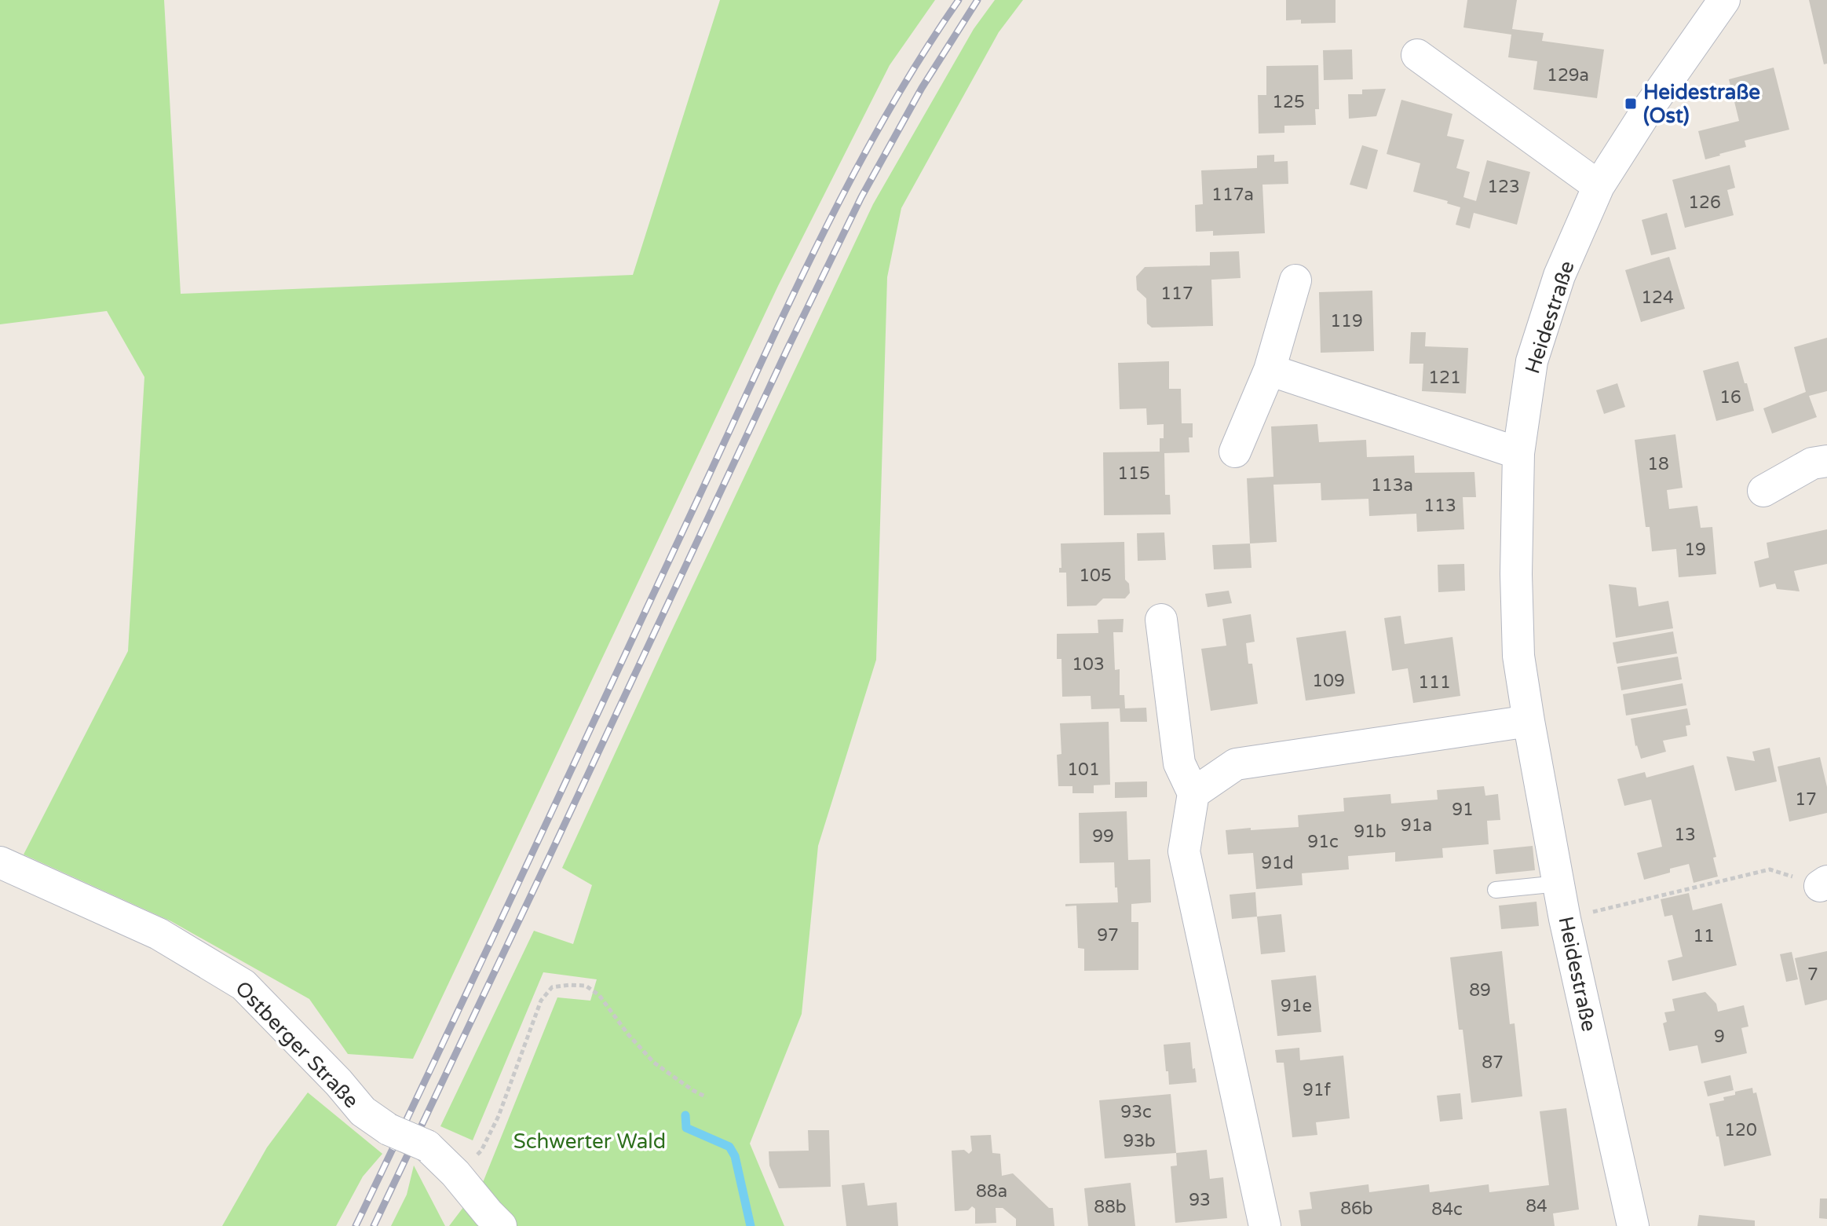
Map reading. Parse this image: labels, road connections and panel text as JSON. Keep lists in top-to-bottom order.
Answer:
{
  "streets": {
    "street": ["Heidestraße", "Ostberger Straße"]
  },
  "parks": ["Schwerter Wald"],
  "places": {
    "transit": ["Heidestraße (Ost)"]
  },
  "house_numbers": [
    "129a",
    "125",
    "123",
    "117a",
    "126",
    "117",
    "124",
    "119",
    "121",
    "16",
    "18",
    "115",
    "113a",
    "113",
    "19",
    "105",
    "103",
    "109",
    "111",
    "101",
    "17",
    "91",
    "91a",
    "91b",
    "13",
    "99",
    "91c",
    "91d",
    "97",
    "11",
    "7",
    "89",
    "91e",
    "9",
    "87",
    "91f",
    "93c",
    "120",
    "93b",
    "88a",
    "93",
    "84",
    "88b",
    "86b",
    "84c"
  ]
}
